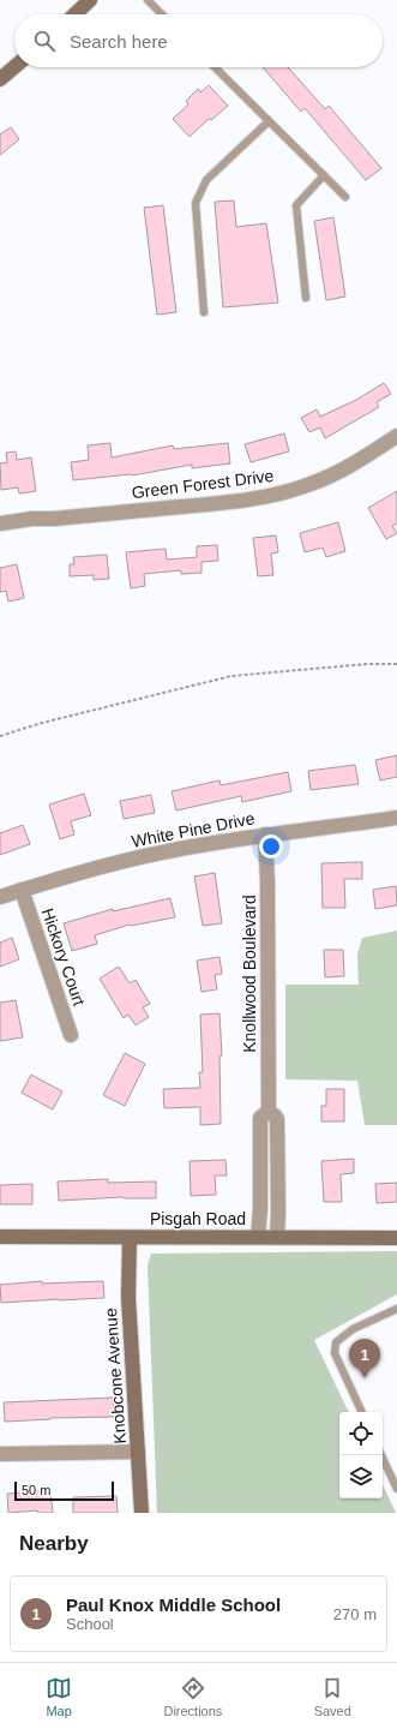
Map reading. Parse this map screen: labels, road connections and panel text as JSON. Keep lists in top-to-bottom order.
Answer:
{
  "streets": {
    "street": [
      "Green Forest Drive",
      "White Pine Drive",
      "Hickory Court",
      "Knollwood Boulevard",
      "Pisgah Road",
      "Knobcone Avenue"
    ]
  },
  "crossings": [
    ["White Pine Drive", "Hickory Court"],
    ["White Pine Drive", "Knollwood Boulevard"],
    ["Knollwood Boulevard", "Pisgah Road"],
    ["Pisgah Road", "Knobcone Avenue"]
  ],
  "scale_bar": "50 m",
  "page": {
    "search": "Search here",
    "pins": "1",
    "scale": "50 m",
    "heading": "Nearby",
    "list": [
      {
        "mark": "1",
        "name": "Paul Knox Middle School",
        "note": "School",
        "value": "270 m"
      }
    ],
    "nav": ["Map", "Directions", "Saved"]
  }
}
